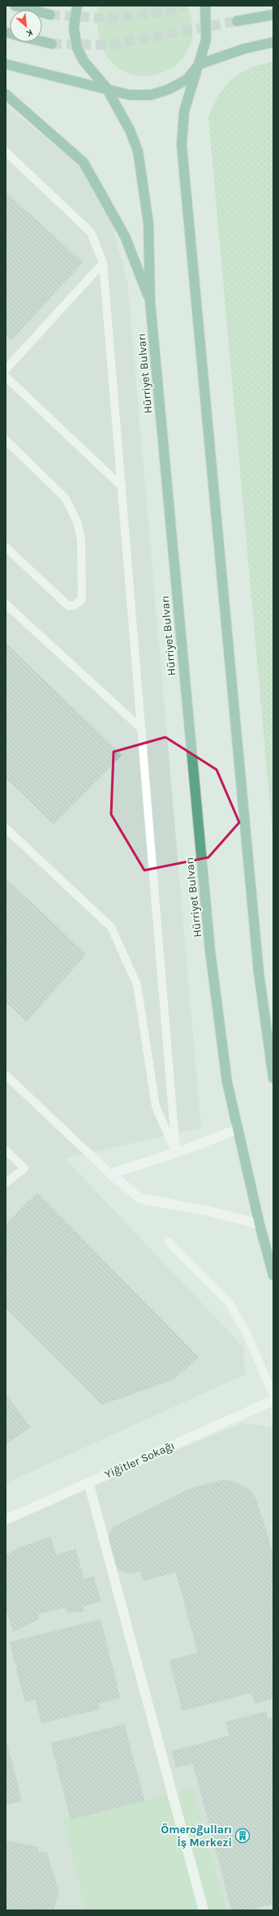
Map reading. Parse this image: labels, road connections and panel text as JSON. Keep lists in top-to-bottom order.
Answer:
{
  "streets": {
    "main road": ["Hürriyet Bulvarı"],
    "street": ["Yiğitler Sokağı"]
  },
  "places": {
    "building": ["Ömeroğulları İş Merkezi"]
  },
  "north": "bottom right"
}
